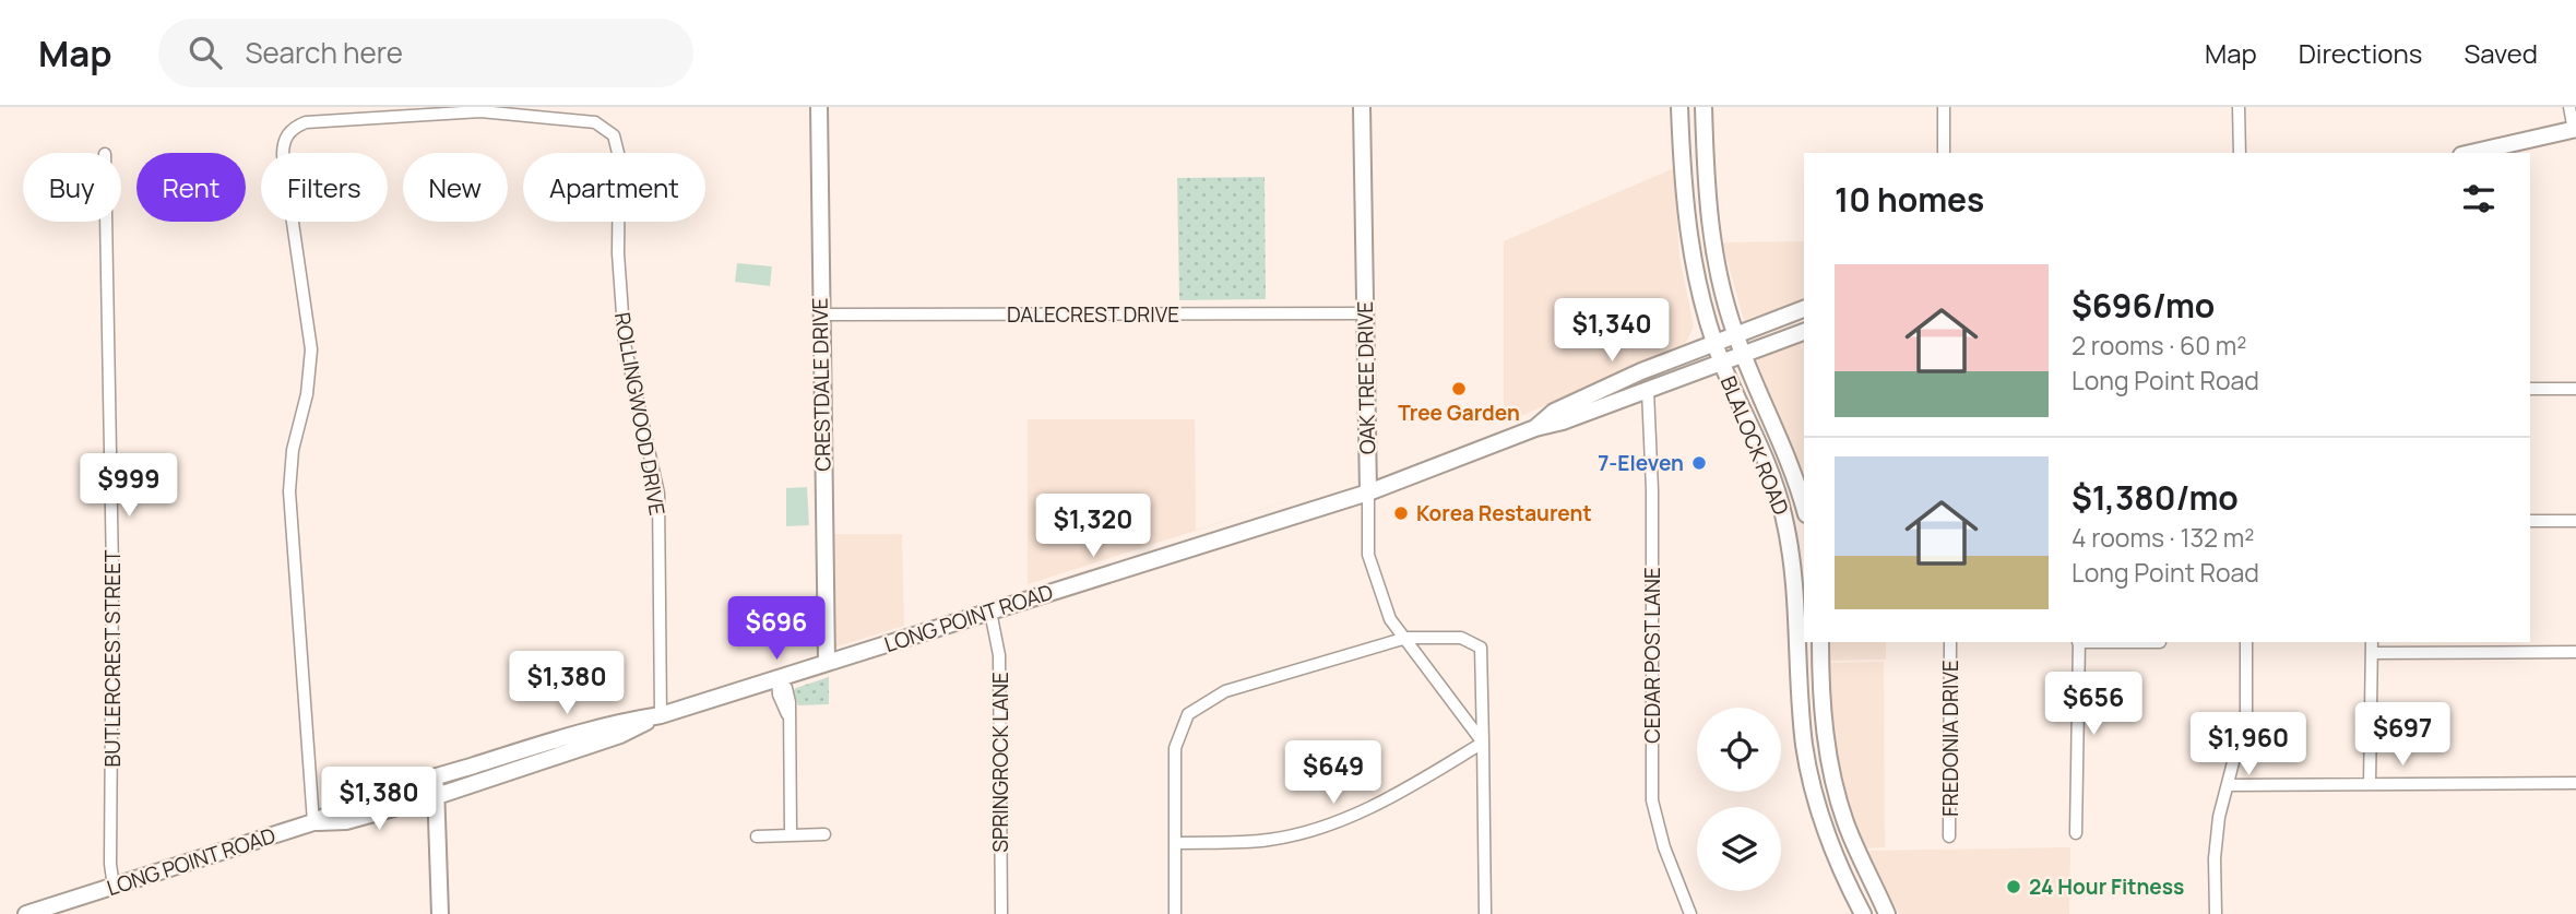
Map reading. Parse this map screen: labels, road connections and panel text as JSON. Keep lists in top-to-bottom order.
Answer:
{
  "streets": {
    "main road": [
      "OAK TREE DRIVE",
      "CRESTDALE DRIVE",
      "BLALOCK ROAD",
      "LONG POINT ROAD"
    ],
    "street": [
      "DALECREST DRIVE",
      "ROLLINGWOOD DRIVE",
      "CEDAR POST LANE",
      "BUTLERCREST STREET",
      "FREDONIA DRIVE",
      "SPRINGROCK LANE"
    ]
  },
  "crossings": [
    ["DALECREST DRIVE", "OAK TREE DRIVE"],
    ["DALECREST DRIVE", "CRESTDALE DRIVE"],
    ["OAK TREE DRIVE", "LONG POINT ROAD"],
    ["CRESTDALE DRIVE", "LONG POINT ROAD"],
    ["ROLLINGWOOD DRIVE", "LONG POINT ROAD"],
    ["BLALOCK ROAD", "LONG POINT ROAD"],
    ["LONG POINT ROAD", "CEDAR POST LANE"],
    ["LONG POINT ROAD", "BUTLERCREST STREET"],
    ["LONG POINT ROAD", "SPRINGROCK LANE"]
  ],
  "places": [
    "Tree Garden",
    "7-Eleven",
    "Korea Restaurent",
    "24 Hour Fitness"
  ],
  "page": {
    "header": "Map",
    "search": "Search here",
    "nav": ["Map", "Directions", "Saved"],
    "chip": [
      "Buy",
      "Rent",
      "Filters",
      "New",
      "Apartment"
    ],
    "heading": "10 homes",
    "list": [
      {
        "name": "$696/mo",
        "note": "2 rooms · 60 m² · Long Point Road"
      },
      {
        "name": "$1,380/mo",
        "note": "4 rooms · 132 m² · Long Point Road"
      }
    ],
    "price": [
      "$1,340",
      "$999",
      "$1,320",
      "$696",
      "$1,380",
      "$656",
      "$697",
      "$1,960",
      "$649",
      "$1,380"
    ]
  }
}
